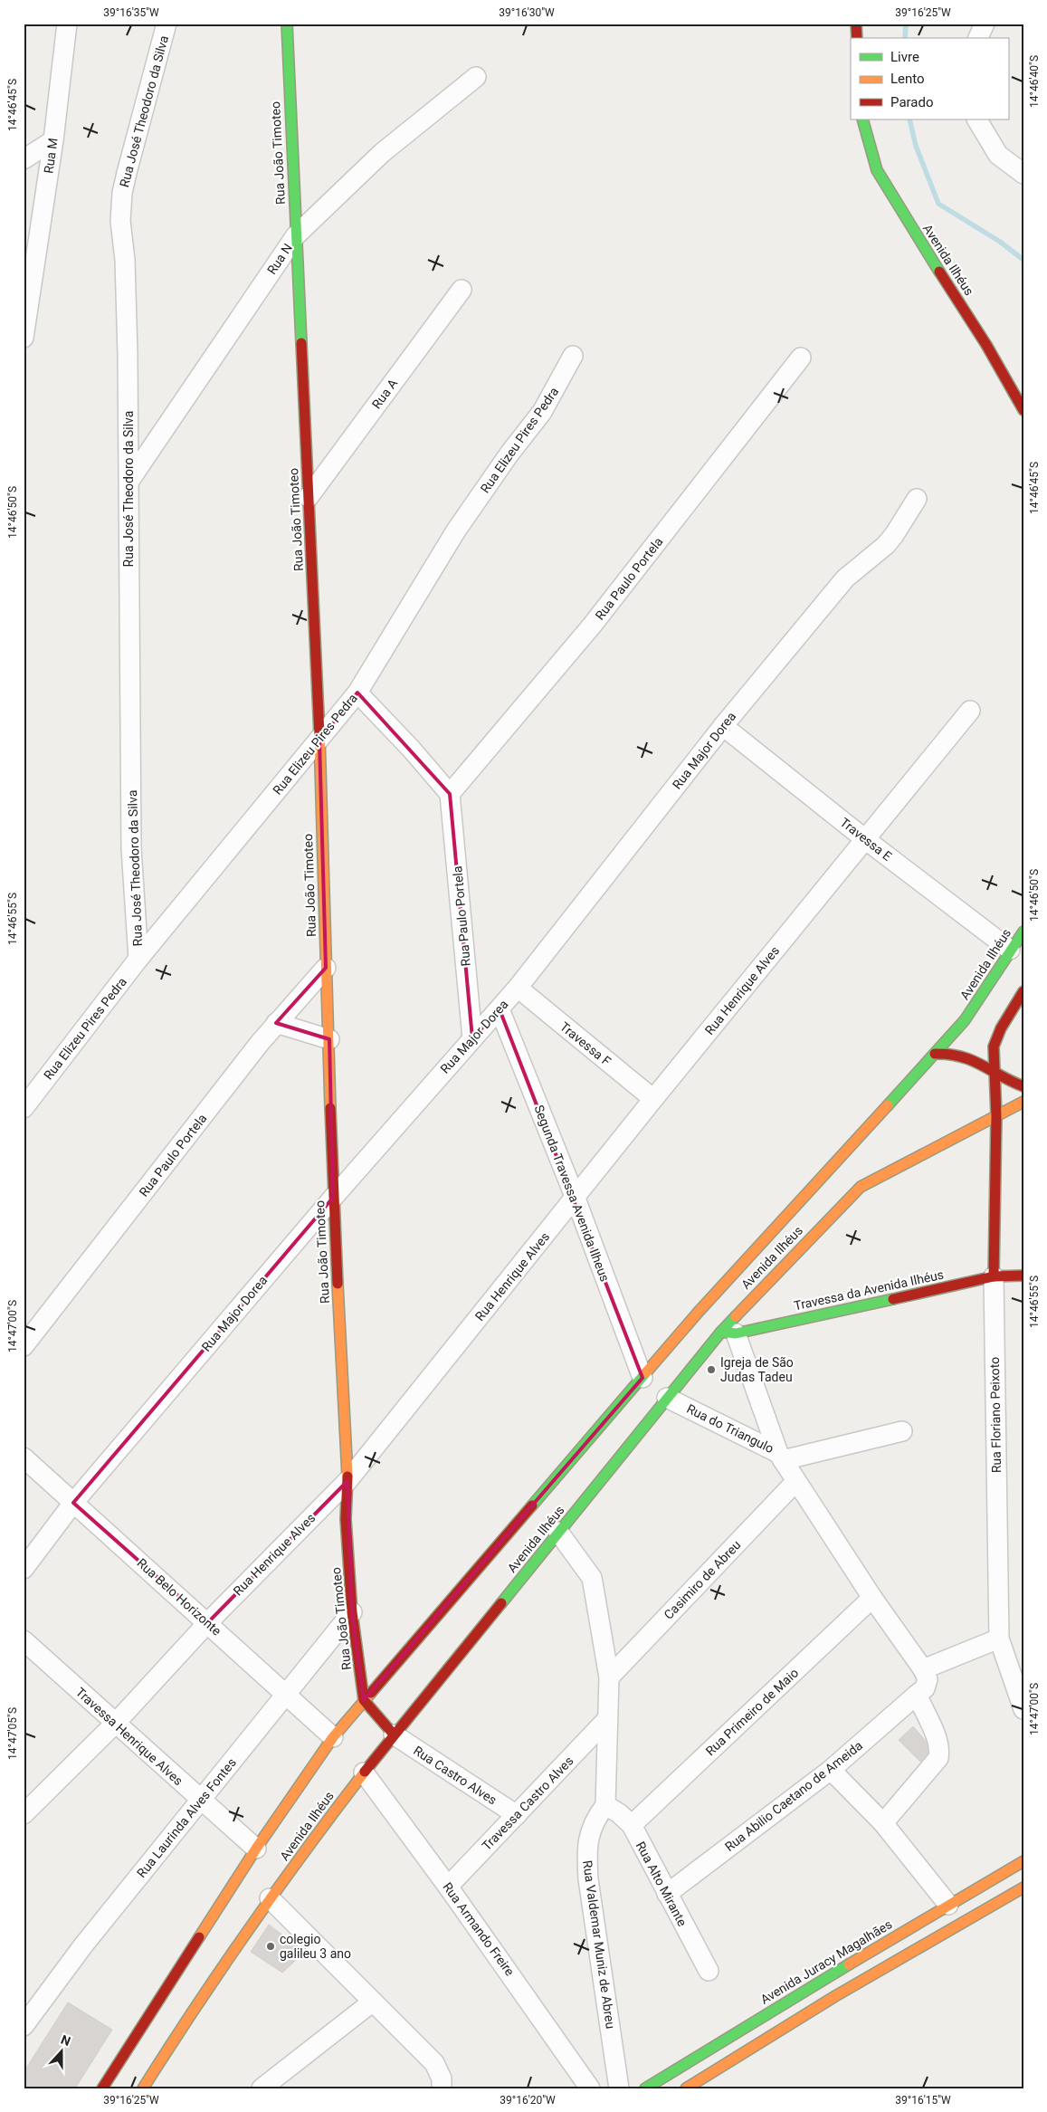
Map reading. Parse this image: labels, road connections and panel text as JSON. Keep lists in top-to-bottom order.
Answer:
{
  "streets": {
    "main road": [
      "Rua João Timoteo",
      "Avenida Ilhéus",
      "Travessa da Avenida Ilhéus",
      "Rua Floriano Peixoto",
      "Avenida Juracy Magalhães"
    ],
    "street": [
      "Rua José Theodoro da Silva",
      "Rua M",
      "Rua N",
      "Rua A",
      "Rua Elizeu Pires Pedra",
      "Rua Paulo Portela",
      "Rua Major Dorea",
      "Travessa E",
      "Rua Henrique Alves",
      "Travessa F",
      "Segunda Travessa Avenida Ilheus",
      "Rua do Triangulo",
      "Casimiro de Abreu",
      "Rua Belo Horizonte",
      "Rua Primeiro de Maio",
      "Travessa Henrique Alves",
      "Rua Castro Alves",
      "Rua Abilio Caetano de Ameida",
      "Travessa Castro Alves",
      "Rua Laurinda Alves Fontes",
      "Rua Alto Mirante",
      "Rua Armando Freire",
      "Rua Valdemar Muniz de Abreu"
    ]
  },
  "crossings": [
    ["Rua José Theodoro da Silva", "Rua N"],
    ["Rua José Theodoro da Silva", "Rua Elizeu Pires Pedra"],
    ["Rua João Timoteo", "Rua N"],
    ["Rua João Timoteo", "Avenida Ilhéus"],
    ["Rua João Timoteo", "Rua A"],
    ["Rua João Timoteo", "Rua Elizeu Pires Pedra"],
    ["Rua João Timoteo", "Rua Paulo Portela"],
    ["Rua João Timoteo", "Rua Major Dorea"],
    ["Rua João Timoteo", "Rua Henrique Alves"],
    ["Rua João Timoteo", "Rua Laurinda Alves Fontes"],
    ["Avenida Ilhéus", "Travessa E"],
    ["Avenida Ilhéus", "Segunda Travessa Avenida Ilheus"],
    ["Avenida Ilhéus", "Travessa da Avenida Ilhéus"],
    ["Avenida Ilhéus", "Rua Floriano Peixoto"],
    ["Avenida Ilhéus", "Rua do Triangulo"],
    ["Avenida Ilhéus", "Rua Belo Horizonte"],
    ["Avenida Ilhéus", "Travessa Henrique Alves"],
    ["Avenida Ilhéus", "Rua Castro Alves"],
    ["Avenida Ilhéus", "Rua Armando Freire"],
    ["Rua Paulo Portela", "Rua Major Dorea"],
    ["Rua Major Dorea", "Travessa E"],
    ["Rua Major Dorea", "Travessa F"],
    ["Rua Major Dorea", "Segunda Travessa Avenida Ilheus"],
    ["Rua Major Dorea", "Rua Belo Horizonte"],
    ["Travessa E", "Rua Henrique Alves"],
    ["Rua Henrique Alves", "Travessa F"],
    ["Rua Henrique Alves", "Segunda Travessa Avenida Ilheus"],
    ["Rua Henrique Alves", "Rua Belo Horizonte"],
    ["Rua Henrique Alves", "Travessa Henrique Alves"],
    ["Travessa da Avenida Ilhéus", "Rua Floriano Peixoto"],
    ["Travessa da Avenida Ilhéus", "Rua do Triangulo"],
    ["Rua Belo Horizonte", "Rua Laurinda Alves Fontes"],
    ["Rua Primeiro de Maio", "Rua Alto Mirante"],
    ["Travessa Henrique Alves", "Rua Laurinda Alves Fontes"],
    ["Rua Castro Alves", "Travessa Castro Alves"],
    ["Rua Abilio Caetano de Ameida", "Rua Alto Mirante"],
    ["Travessa Castro Alves", "Rua Armando Freire"],
    ["Rua Alto Mirante", "Rua Valdemar Muniz de Abreu"]
  ],
  "places": ["Igreja de São Judas Tadeu", "colegio galileu 3 ano"],
  "legend": ["Livre", "Lento", "Parado"],
  "north": "top",
  "coordinates": [
    "39°16'35\"W",
    "39°16'30\"W",
    "39°16'25\"W",
    "14°46'40\"S",
    "14°46'45\"S",
    "14°46'50\"S",
    "14°46'55\"S",
    "14°47'00\"S",
    "14°47'05\"S",
    "39°16'20\"W",
    "39°16'15\"W"
  ]
}
